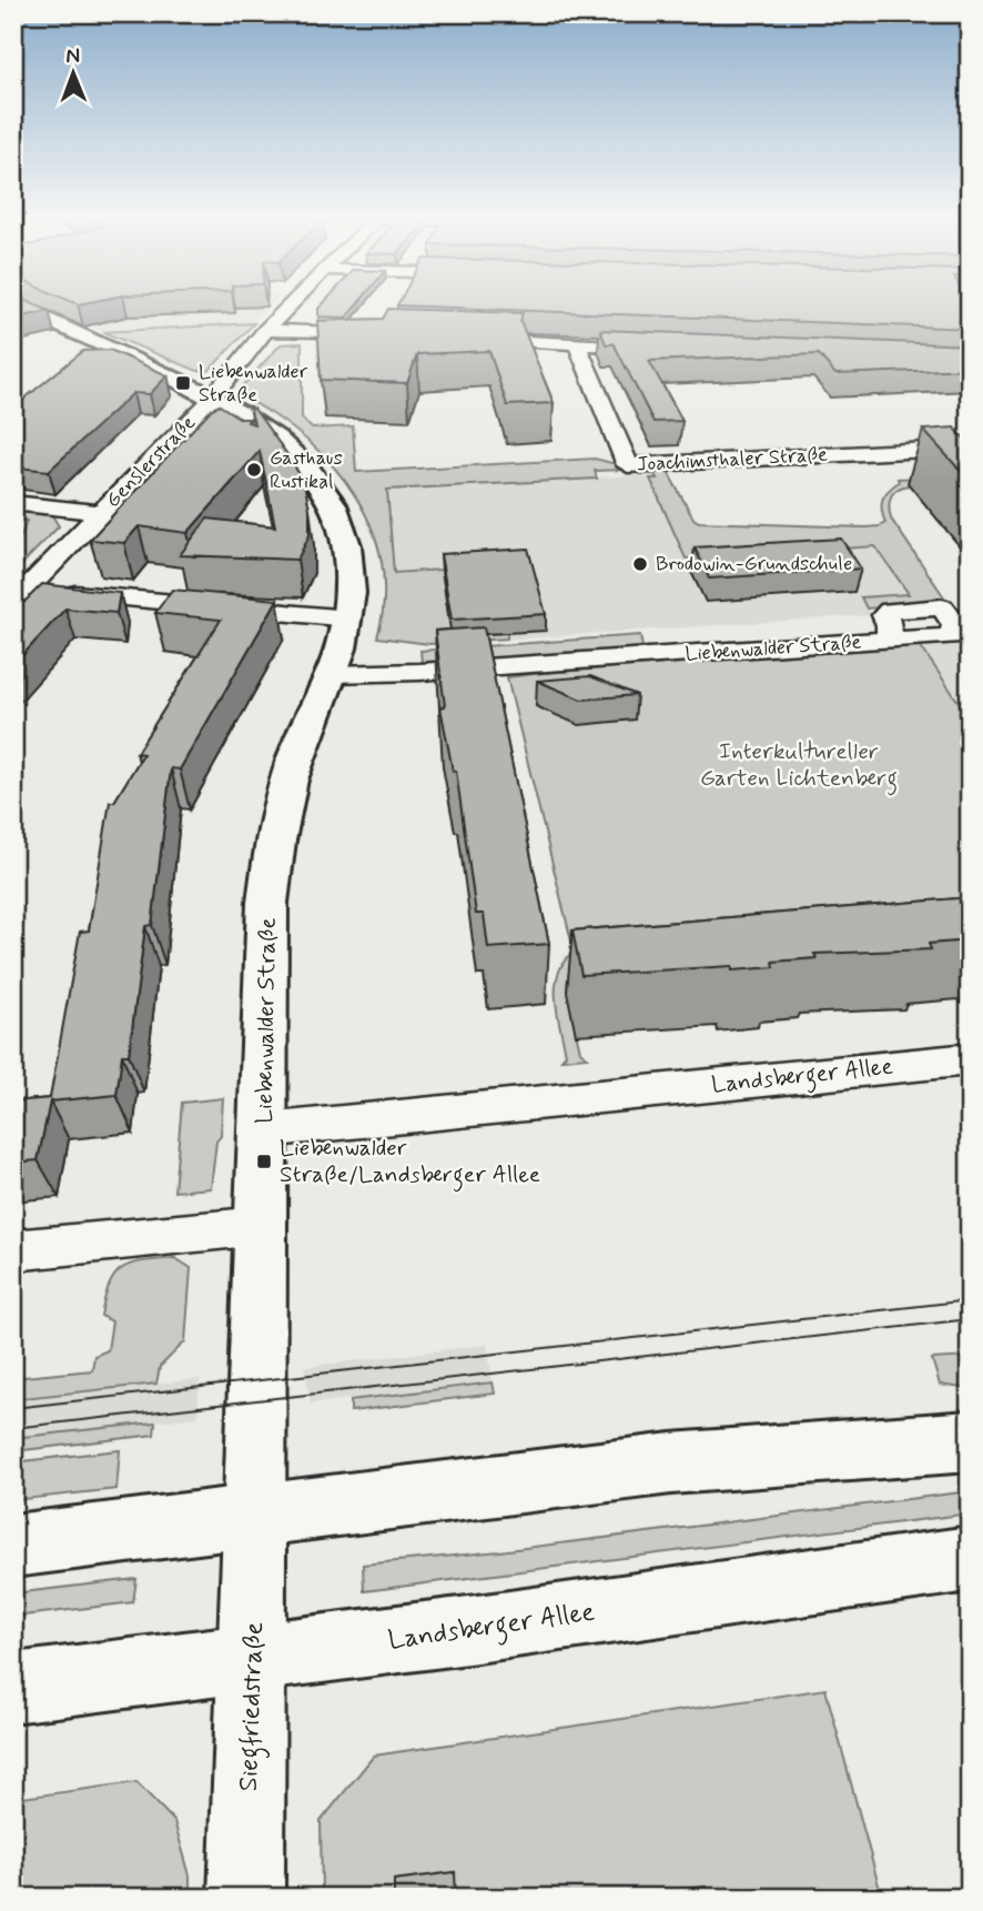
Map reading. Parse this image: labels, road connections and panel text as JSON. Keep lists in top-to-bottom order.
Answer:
{
  "streets": {
    "street": [
      "Joachimsthaler Straße",
      "Genslerstraße",
      "Liebenwalder Straße",
      "Landsberger Allee",
      "Siegfriedstraße"
    ]
  },
  "crossings": [
    ["Genslerstraße", "Liebenwalder Straße"],
    ["Liebenwalder Straße", "Landsberger Allee"],
    ["Liebenwalder Straße", "Siegfriedstraße"],
    ["Landsberger Allee", "Siegfriedstraße"]
  ],
  "parks": ["Interkultureller Garten Lichtenberg"],
  "places": {
    "transit": ["Liebenwalder Straße", "Liebenwalder Straße/Landsberger Allee"],
    "other": ["Gasthaus Rustikal", "Brodowin-Grundschule"]
  },
  "north": "top"
}
